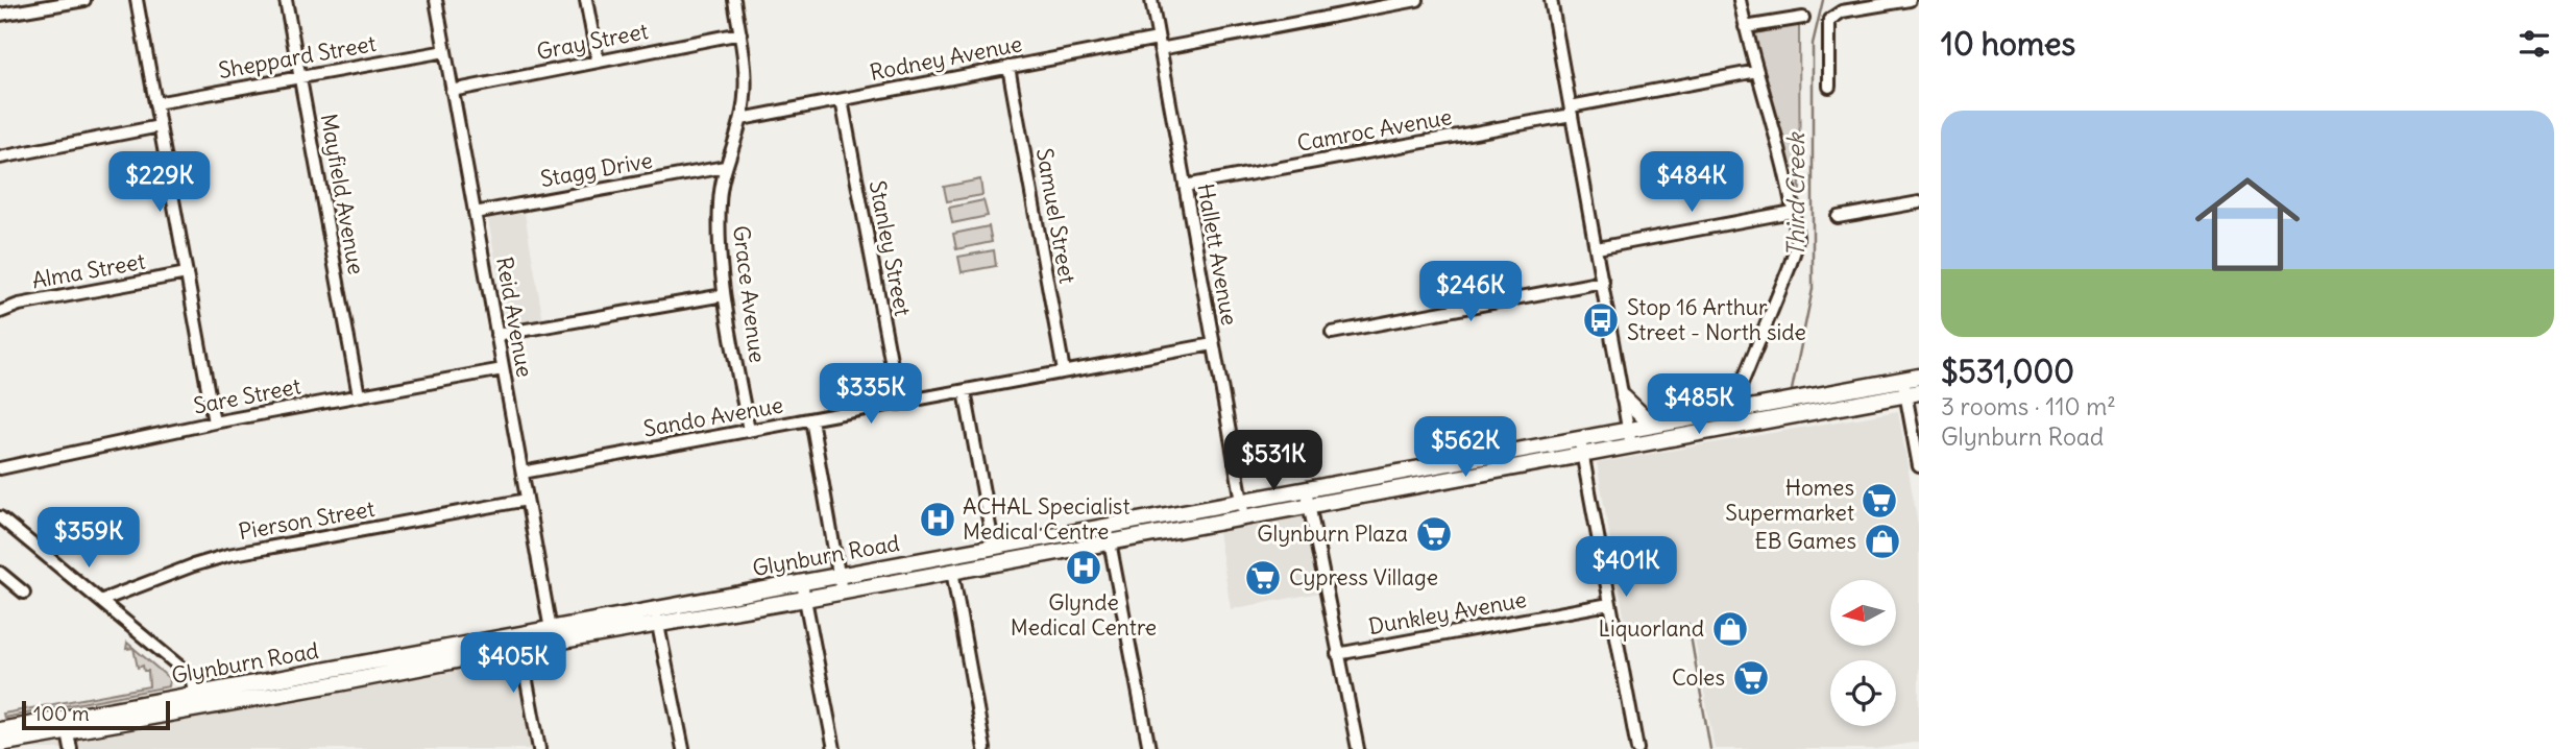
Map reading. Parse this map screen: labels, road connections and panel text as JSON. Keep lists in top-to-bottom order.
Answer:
{
  "streets": {
    "main road": ["Glynburn Road"],
    "street": [
      "Gray Street",
      "Sheppard Street",
      "Rodney Avenue",
      "Camroc Avenue",
      "Stagg Drive",
      "Mayfield Avenue",
      "Samuel Street",
      "Stanley Street",
      "Hallett Avenue",
      "Alma Street",
      "Grace Avenue",
      "Reid Avenue",
      "Sare Street",
      "Sando Avenue",
      "Pierson Street",
      "Dunkley Avenue"
    ]
  },
  "crossings": [
    ["Gray Street", "Grace Avenue"],
    ["Gray Street", "Reid Avenue"],
    ["Sheppard Street", "Mayfield Avenue"],
    ["Sheppard Street", "Reid Avenue"],
    ["Rodney Avenue", "Samuel Street"],
    ["Rodney Avenue", "Stanley Street"],
    ["Rodney Avenue", "Hallett Avenue"],
    ["Rodney Avenue", "Grace Avenue"],
    ["Camroc Avenue", "Hallett Avenue"],
    ["Stagg Drive", "Grace Avenue"],
    ["Stagg Drive", "Reid Avenue"],
    ["Mayfield Avenue", "Sare Street"],
    ["Samuel Street", "Sando Avenue"],
    ["Stanley Street", "Sando Avenue"],
    ["Hallett Avenue", "Sando Avenue"],
    ["Hallett Avenue", "Glynburn Road"],
    ["Grace Avenue", "Sando Avenue"],
    ["Reid Avenue", "Sare Street"],
    ["Reid Avenue", "Sando Avenue"],
    ["Reid Avenue", "Pierson Street"],
    ["Reid Avenue", "Glynburn Road"]
  ],
  "water": ["Third Creek"],
  "places": {
    "bus stop": ["Stop 16 Arthur Street - North side"],
    "supermarket": [
      "Homes Supermarket",
      "Glynburn Plaza",
      "Cypress Village",
      "Coles"
    ],
    "hospital": ["ACHAL Specialist Medical Centre", "Glynde Medical Centre"],
    "shop": ["EB Games", "Liquorland"]
  },
  "scale_bar": "100 m",
  "north": "left",
  "page": {
    "heading": "10 homes",
    "list": [
      {
        "name": "$531,000",
        "note": "3 rooms · 110 m² · Glynburn Road"
      }
    ],
    "price": [
      "$229K",
      "$484K",
      "$246K",
      "$335K",
      "$485K",
      "$562K",
      "$531K",
      "$359K",
      "$401K",
      "$405K"
    ],
    "scale": "100 m"
  }
}
